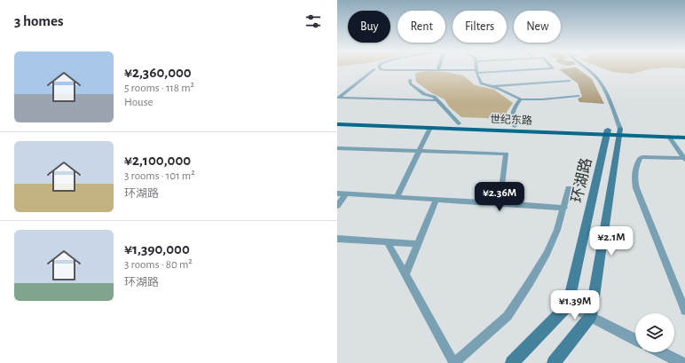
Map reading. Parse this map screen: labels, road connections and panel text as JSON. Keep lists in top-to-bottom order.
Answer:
{
  "streets": {
    "main road": ["世纪东路", "环湖路"]
  },
  "crossings": [
    ["世纪东路", "环湖路"]
  ],
  "page": {
    "heading": "3 homes",
    "chip": [
      "Buy",
      "Rent",
      "Filters",
      "New"
    ],
    "list": [
      {
        "name": "¥2,360,000",
        "note": "5 rooms · 118 m² · House"
      },
      {
        "name": "¥2,100,000",
        "note": "3 rooms · 101 m² · 环湖路"
      },
      {
        "name": "¥1,390,000",
        "note": "3 rooms · 80 m² · 环湖路"
      }
    ],
    "price": ["¥2.36M", "¥2.1M", "¥1.39M"]
  }
}
